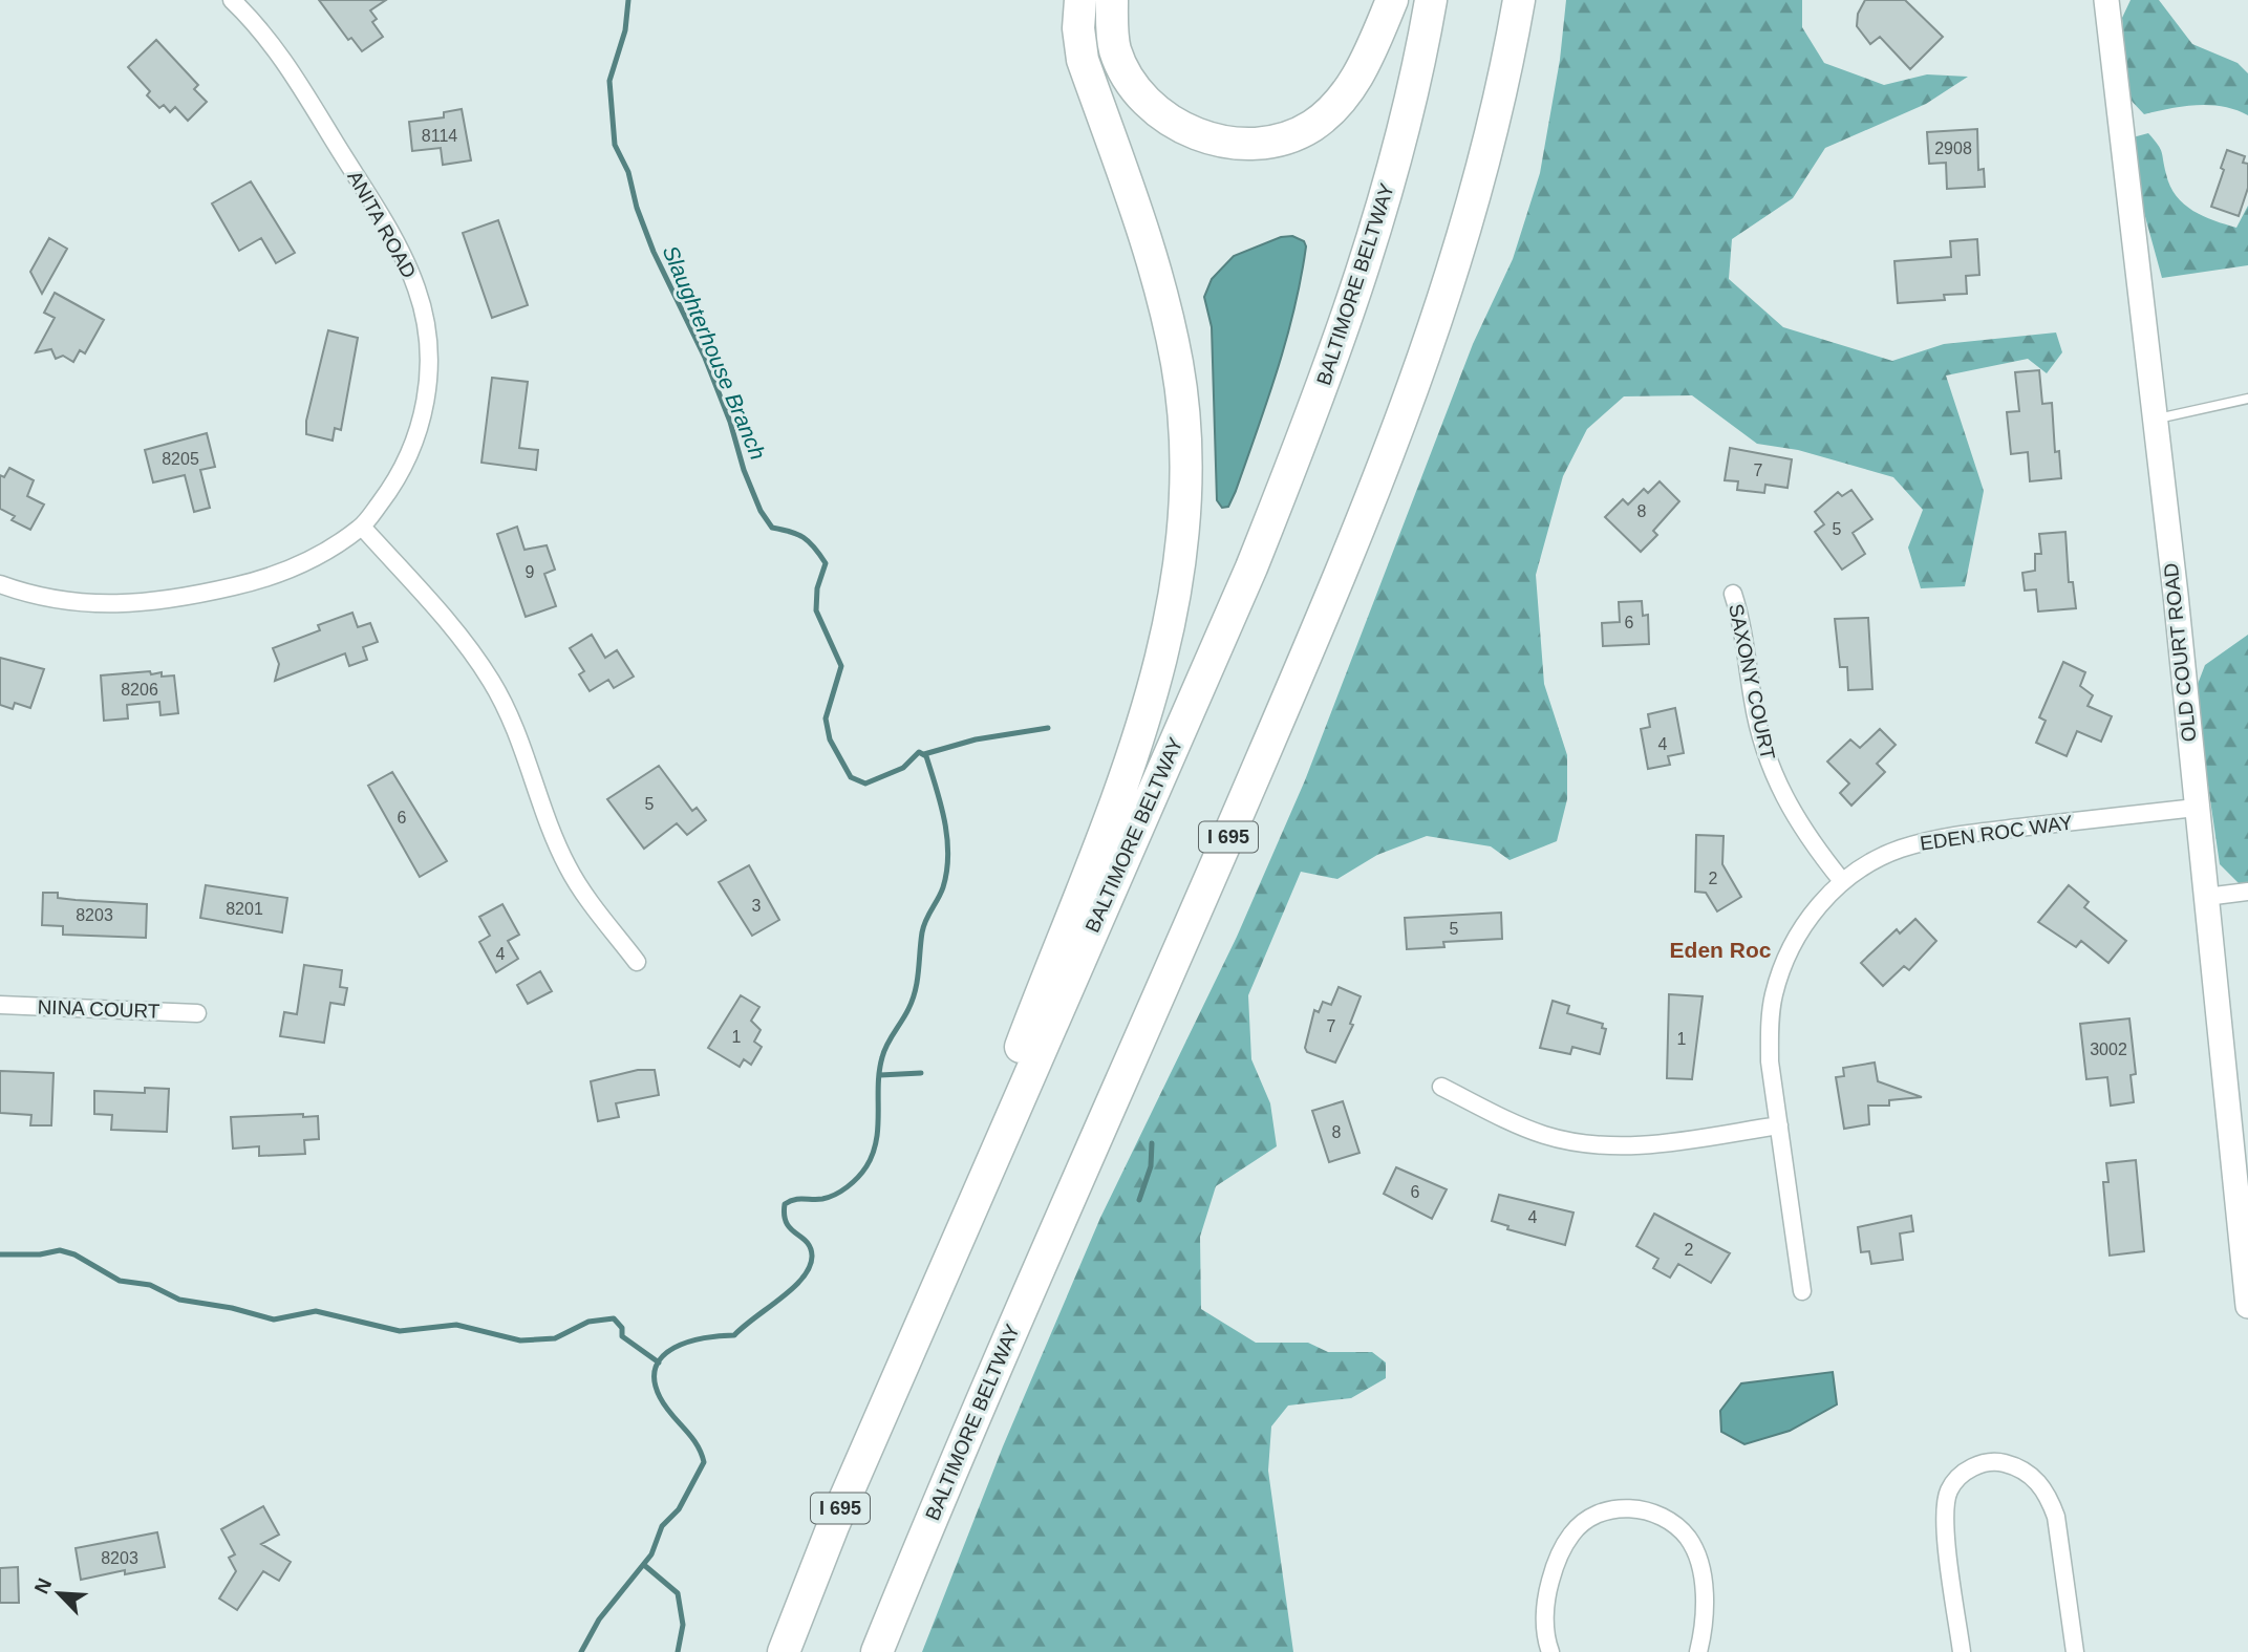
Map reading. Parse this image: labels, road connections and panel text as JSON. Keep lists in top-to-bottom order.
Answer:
{
  "streets": {
    "highway": ["BALTIMORE BELTWAY", "I 695"],
    "main road": ["OLD COURT ROAD"],
    "street": [
      "ANITA ROAD",
      "SAXONY COURT",
      "EDEN ROC WAY",
      "NINA COURT"
    ]
  },
  "crossings": [
    ["OLD COURT ROAD", "EDEN ROC WAY"],
    ["SAXONY COURT", "EDEN ROC WAY"]
  ],
  "districts": ["Eden Roc"],
  "water": ["Slaughterhouse Branch"],
  "house_numbers": [
    "8114",
    "2908",
    "8205",
    "7",
    "8",
    "5",
    "9",
    "6",
    "8206",
    "4",
    "5",
    "6",
    "2",
    "3",
    "8201",
    "8203",
    "5",
    "4",
    "7",
    "1",
    "1",
    "3002",
    "8",
    "6",
    "4",
    "2",
    "8203"
  ],
  "north": "top left"
}
